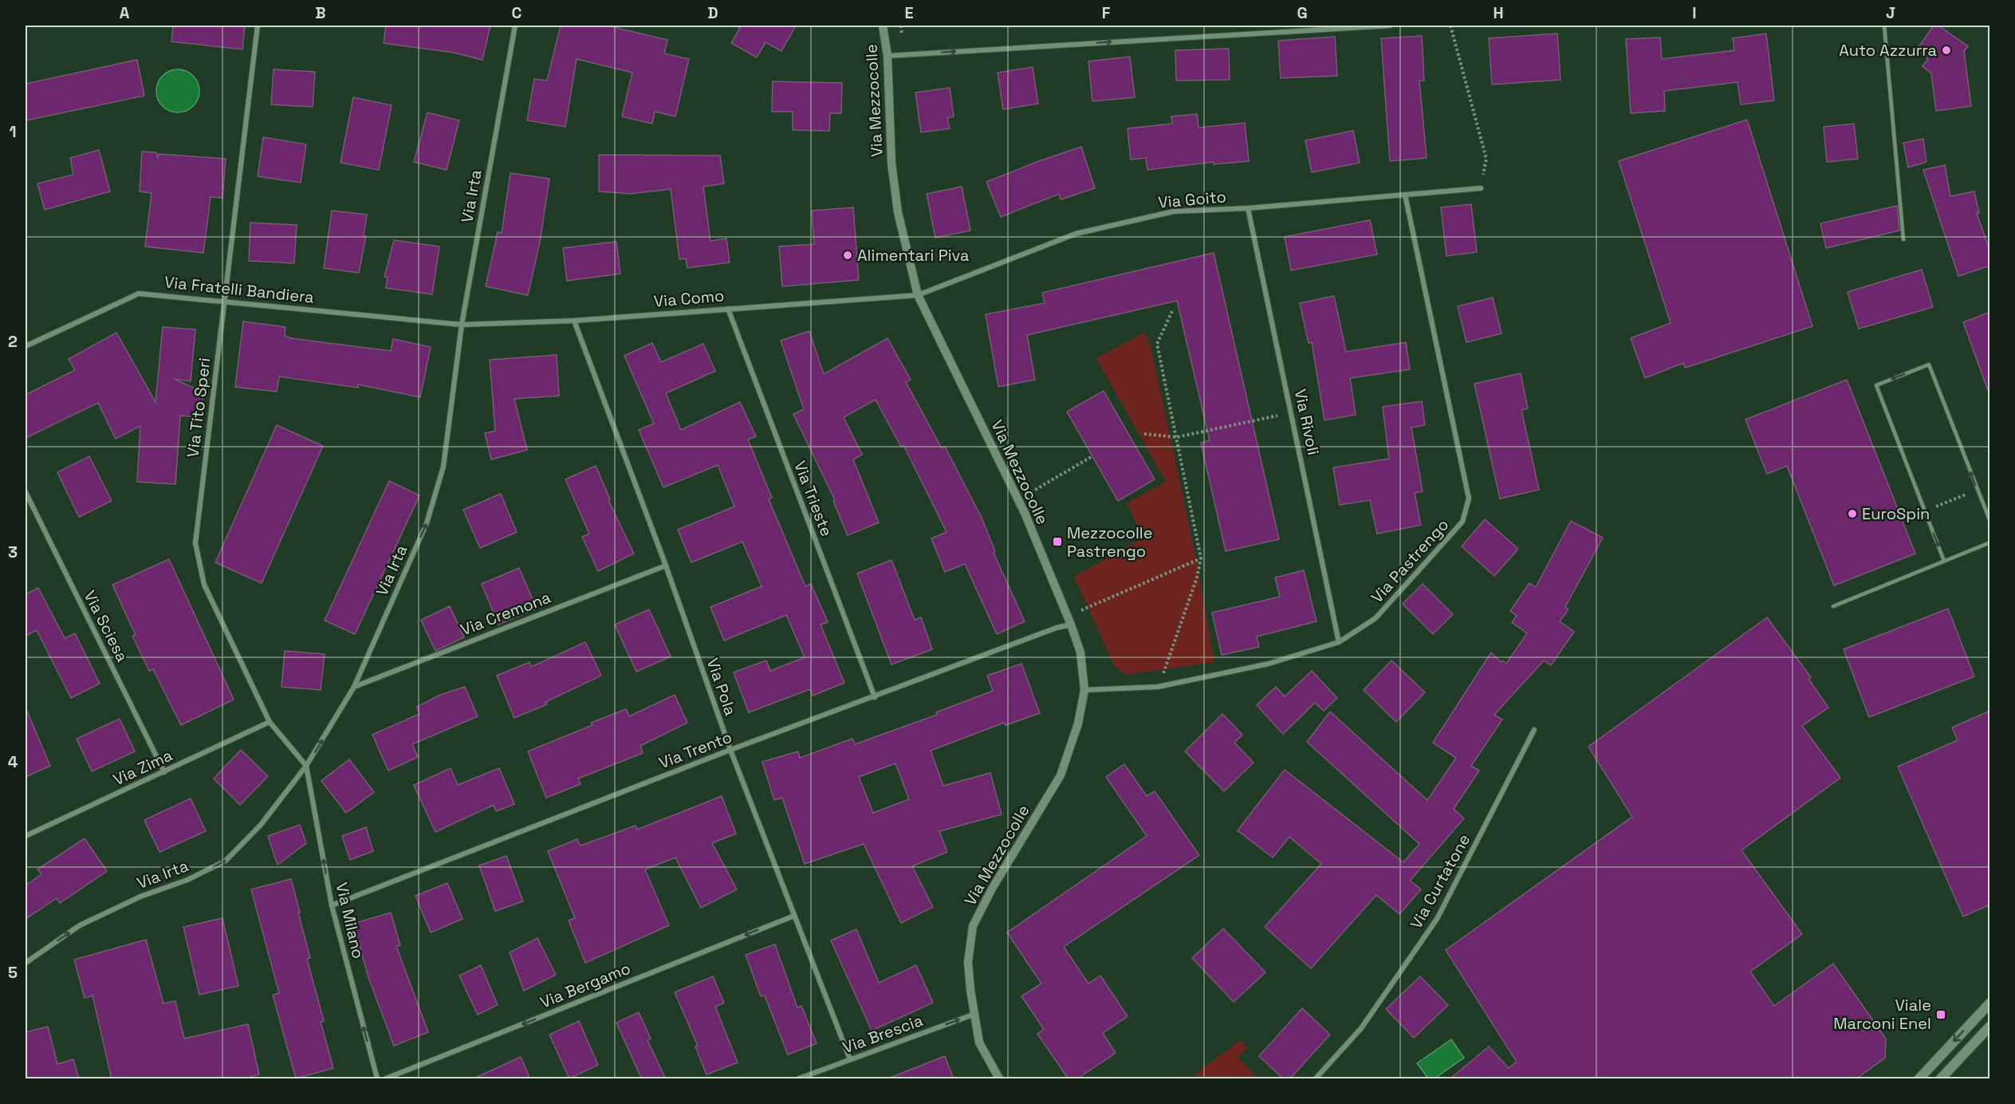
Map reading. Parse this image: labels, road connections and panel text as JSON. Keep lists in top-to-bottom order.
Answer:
{
  "streets": {
    "street": [
      "Via Mezzocolle",
      "Via Irta",
      "Via Goito",
      "Via Fratelli Bandiera",
      "Via Como",
      "Via Tito Speri",
      "Via Rivoli",
      "Via Trieste",
      "Via Pastrengo",
      "Via Cremona",
      "Via Sciesa",
      "Via Pola",
      "Via Trento",
      "Via Zima",
      "Via Curtatone",
      "Via Milano",
      "Via Bergamo",
      "Via Brescia"
    ]
  },
  "crossings": [
    ["Via Mezzocolle", "Via Goito"],
    ["Via Mezzocolle", "Via Como"],
    ["Via Mezzocolle", "Via Pastrengo"],
    ["Via Mezzocolle", "Via Trento"],
    ["Via Mezzocolle", "Via Brescia"],
    ["Via Irta", "Via Fratelli Bandiera"],
    ["Via Irta", "Via Como"],
    ["Via Irta", "Via Tito Speri"],
    ["Via Irta", "Via Cremona"],
    ["Via Irta", "Via Milano"],
    ["Via Goito", "Via Como"],
    ["Via Goito", "Via Rivoli"],
    ["Via Goito", "Via Pastrengo"],
    ["Via Fratelli Bandiera", "Via Como"],
    ["Via Fratelli Bandiera", "Via Tito Speri"],
    ["Via Como", "Via Trieste"],
    ["Via Como", "Via Pola"],
    ["Via Tito Speri", "Via Zima"],
    ["Via Tito Speri", "Via Milano"],
    ["Via Rivoli", "Via Pastrengo"],
    ["Via Trieste", "Via Trento"],
    ["Via Cremona", "Via Pola"],
    ["Via Sciesa", "Via Zima"],
    ["Via Pola", "Via Trento"],
    ["Via Pola", "Via Bergamo"],
    ["Via Pola", "Via Brescia"],
    ["Via Trento", "Via Milano"]
  ],
  "one_way": [
    "Via Irta",
    "Via Milano",
    "Via Bergamo",
    "Via Brescia"
  ],
  "places": {
    "other": ["Auto Azzurra", "Alimentari Piva", "EuroSpin"],
    "transit": ["Mezzocolle Pastrengo", "Viale Marconi Enel"]
  },
  "grid": {
    "columns": [
      "A",
      "B",
      "C",
      "D",
      "E",
      "F",
      "G",
      "H",
      "I",
      "J"
    ],
    "rows": [
      "1",
      "2",
      "3",
      "4",
      "5"
    ]
  }
}
